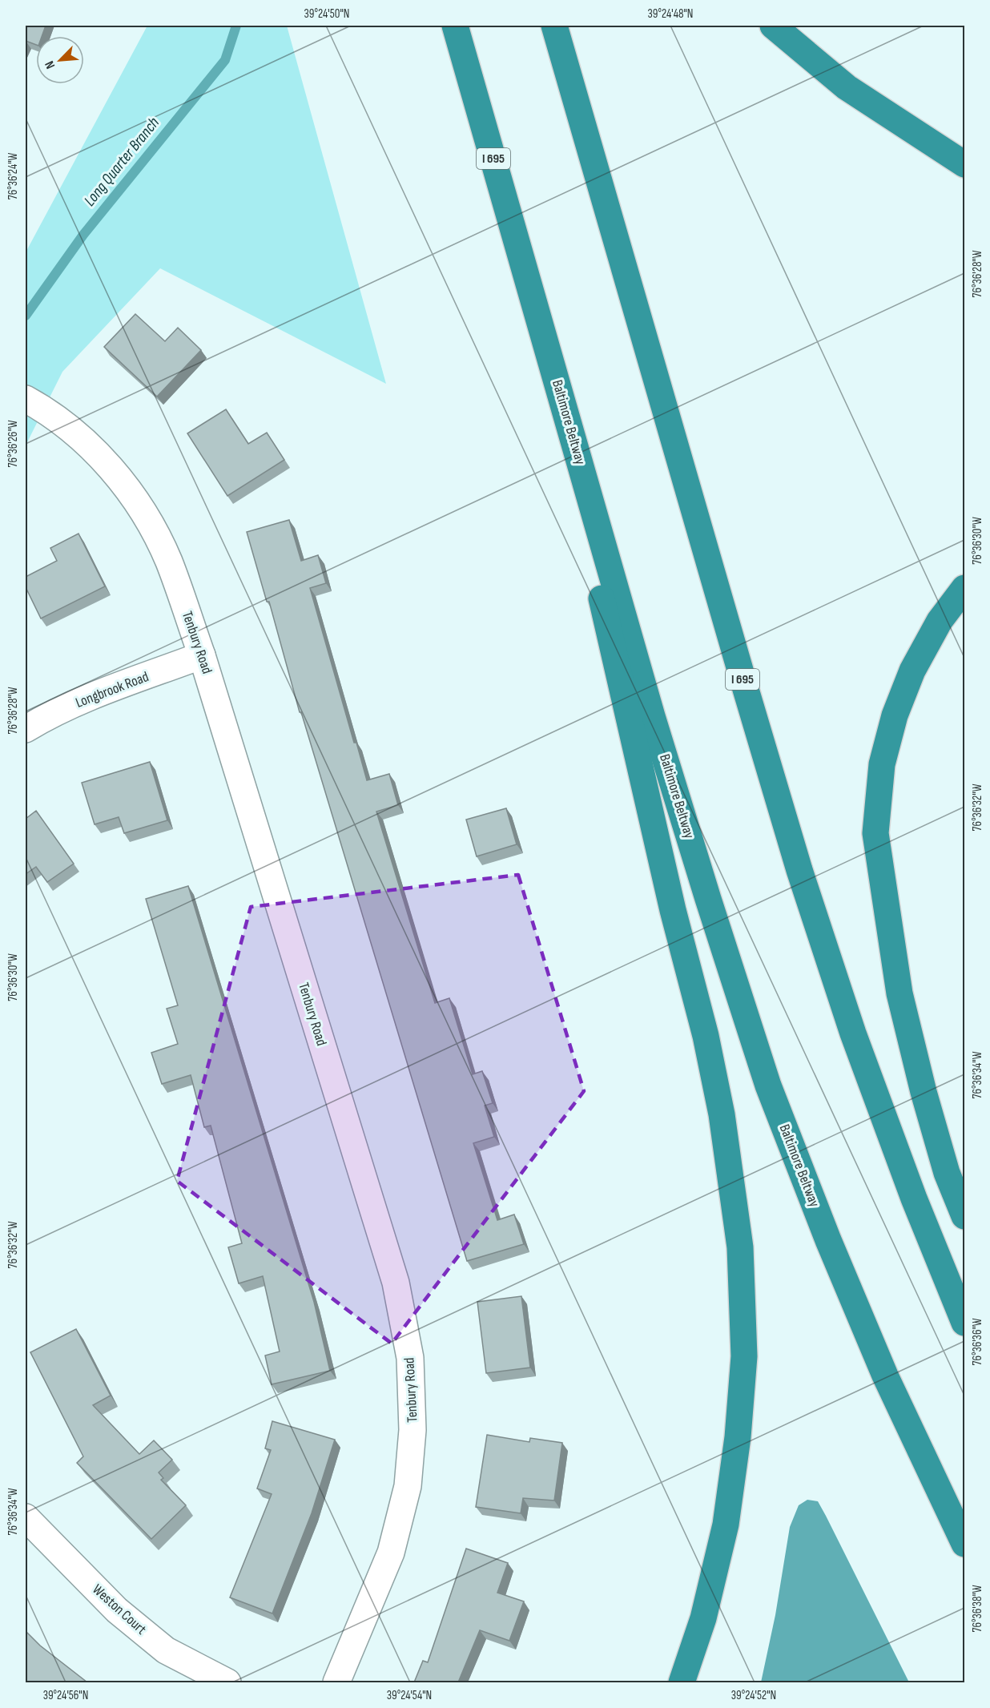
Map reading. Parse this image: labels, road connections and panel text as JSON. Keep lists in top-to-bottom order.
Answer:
{
  "streets": {
    "highway": ["I 695", "Baltimore Beltway"],
    "street": ["Tenbury Road", "Longbrook Road", "Weston Court"]
  },
  "crossings": [
    ["Tenbury Road", "Longbrook Road"]
  ],
  "water": ["Long Quarter Branch"],
  "north": "bottom left",
  "coordinates": [
    "39°24'50\"N",
    "39°24'48\"N",
    "76°36'24\"W",
    "76°36'28\"W",
    "76°36'26\"W",
    "76°36'30\"W",
    "76°36'32\"W",
    "76°36'34\"W",
    "76°36'36\"W",
    "76°36'38\"W",
    "39°24'56\"N",
    "39°24'54\"N",
    "39°24'52\"N"
  ]
}
